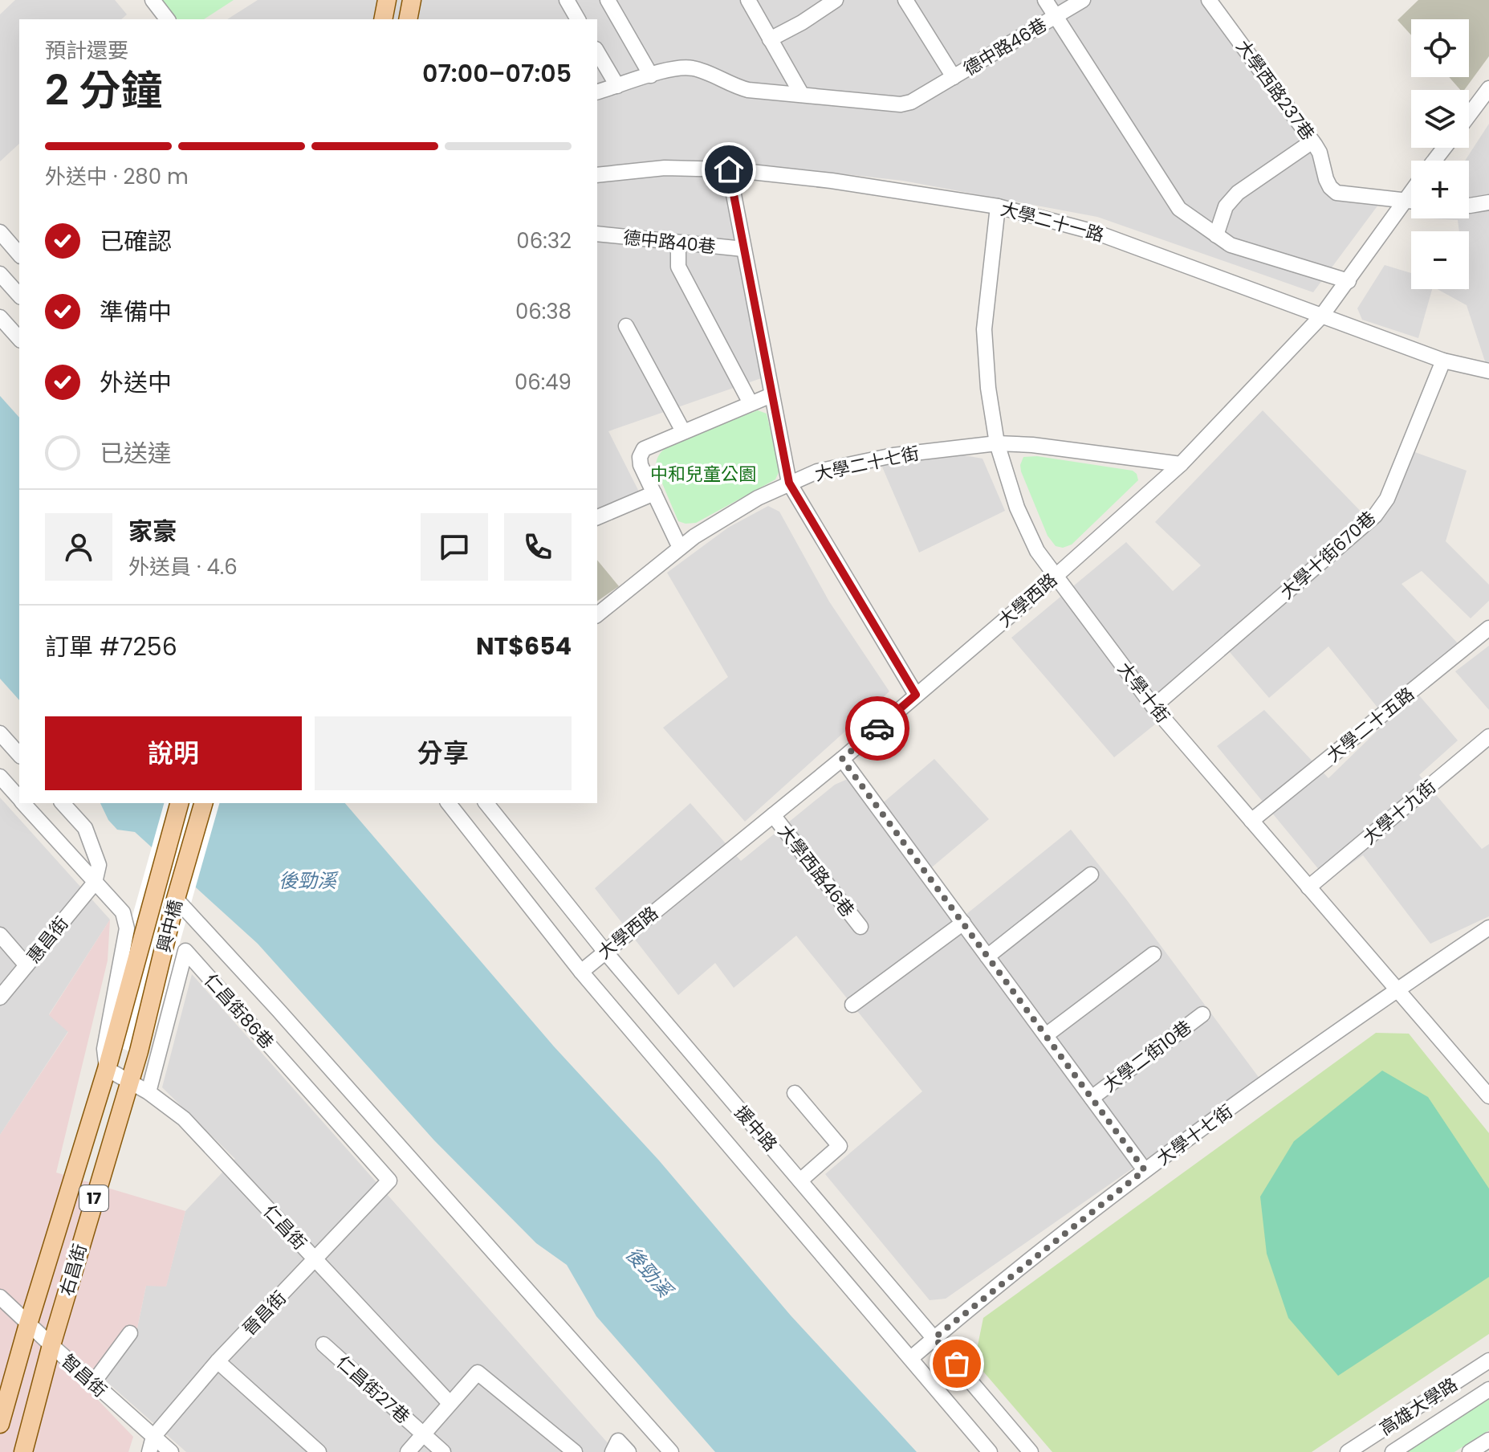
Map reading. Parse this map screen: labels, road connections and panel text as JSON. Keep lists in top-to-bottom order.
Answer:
{
  "streets": {
    "main road": ["興中橋", "17", "右昌街"],
    "street": [
      "德中路46巷",
      "大學西路237巷",
      "大學二十一路",
      "德中路40巷",
      "大學二十七街",
      "大學十街670巷",
      "大學西路",
      "大學十街",
      "大學二十五路",
      "大學十九街",
      "大學西路46巷",
      "惠昌街",
      "仁昌街86巷",
      "大學二街10巷",
      "援中路",
      "大學十七街",
      "仁昌街",
      "晉昌街",
      "智昌街",
      "仁昌街27巷",
      "高雄大學路"
    ]
  },
  "crossings": [
    ["德中路46巷", "大學西路"],
    ["大學西路237巷", "大學西路"],
    ["大學二十一路", "大學十街670巷"],
    ["大學二十一路", "大學西路"],
    ["大學二十一路", "大學十街"],
    ["大學二十七街", "大學西路"],
    ["大學二十七街", "大學十街"],
    ["大學十街670巷", "大學十街"],
    ["大學西路", "大學十街"],
    ["大學西路", "大學西路46巷"],
    ["大學西路", "援中路"],
    ["大學十街", "大學二十五路"],
    ["大學十街", "大學十九街"],
    ["大學十街", "大學十七街"],
    ["興中橋", "右昌街"],
    ["仁昌街86巷", "仁昌街"],
    ["仁昌街86巷", "晉昌街"],
    ["援中路", "大學十七街"],
    ["仁昌街", "右昌街"],
    ["仁昌街", "晉昌街"],
    ["右昌街", "智昌街"],
    ["晉昌街", "智昌街"]
  ],
  "water": ["後勁溪"],
  "parks": ["中和兒童公園"],
  "page": {
    "map_buttons": ["+", "−"],
    "heading": ["2 分鐘", "預計還要", "07:00–07:05"],
    "panel": [
      "家豪",
      "外送員 · 4.6",
      "訂單 #7256",
      "NT$654"
    ],
    "bar": "外送中 · 280 m",
    "list": [
      ["已確認", "06:32"],
      ["準備中", "06:38"],
      ["外送中", "06:49"],
      "已送達"
    ],
    "buttons": ["說明", "分享"]
  }
}
